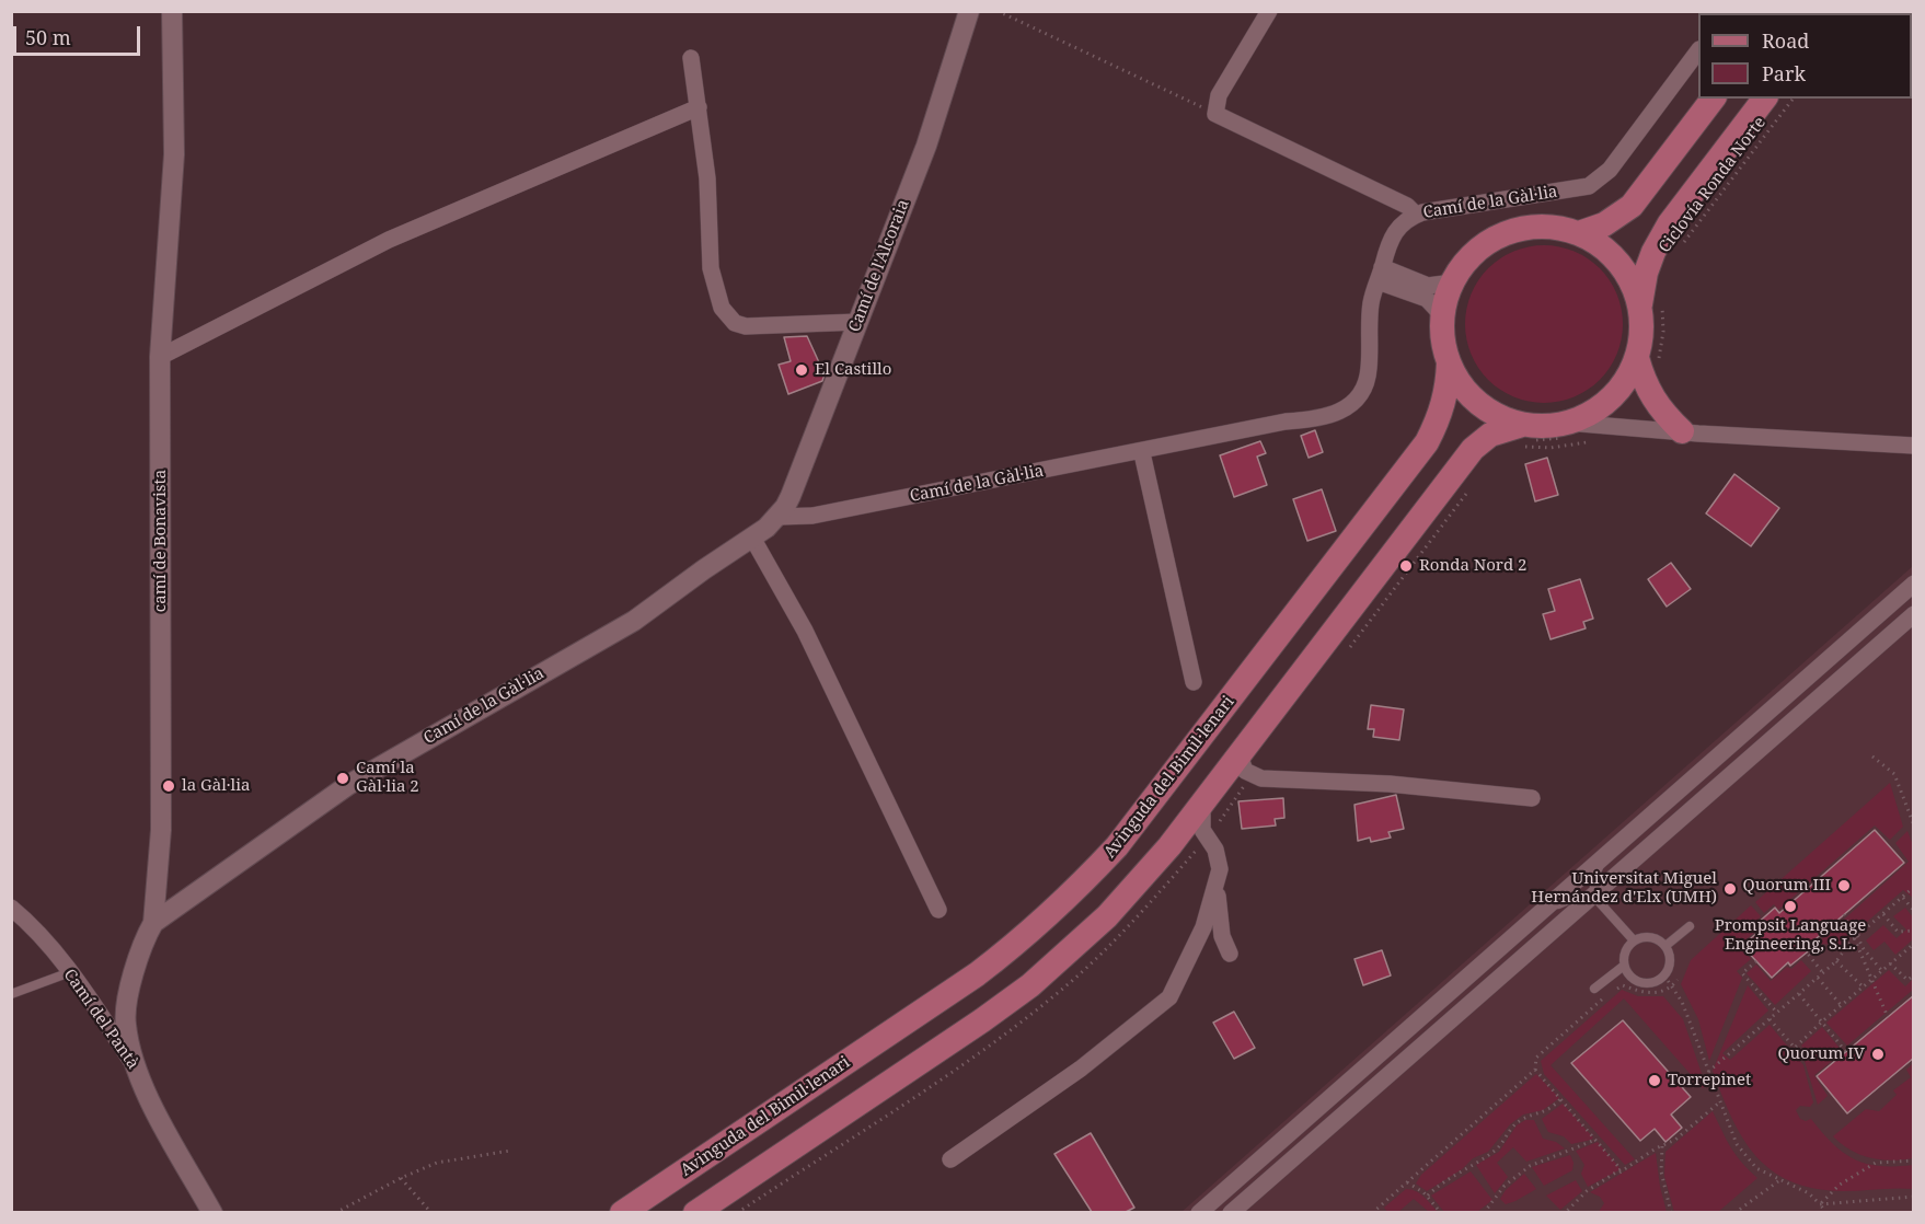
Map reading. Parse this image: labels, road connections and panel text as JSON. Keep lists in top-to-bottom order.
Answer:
{
  "streets": {
    "main road": ["Avinguda del Bimil·lenari"],
    "street": [
      "Camí de la Gàl·lia",
      "Camí de l'Alcoraia",
      "camí de Bonavista",
      "Camí del Pantà"
    ],
    "path": ["Ciclovía Ronda Norte"]
  },
  "crossings": [
    ["Camí de la Gàl·lia", "Camí de l'Alcoraia"],
    ["Camí de la Gàl·lia", "camí de Bonavista"],
    ["camí de Bonavista", "Camí del Pantà"]
  ],
  "places": [
    "El Castillo",
    "Ronda Nord 2",
    "Camí la Gàl·lia 2",
    "la Gàl·lia",
    "Quorum III",
    "Universitat Miguel Hernández d'Elx (UMH)",
    "Prompsit Language Engineering, S.L.",
    "Quorum IV",
    "Torrepinet"
  ],
  "legend": ["Road", "Park"],
  "scale_bar": "50 m"
}
